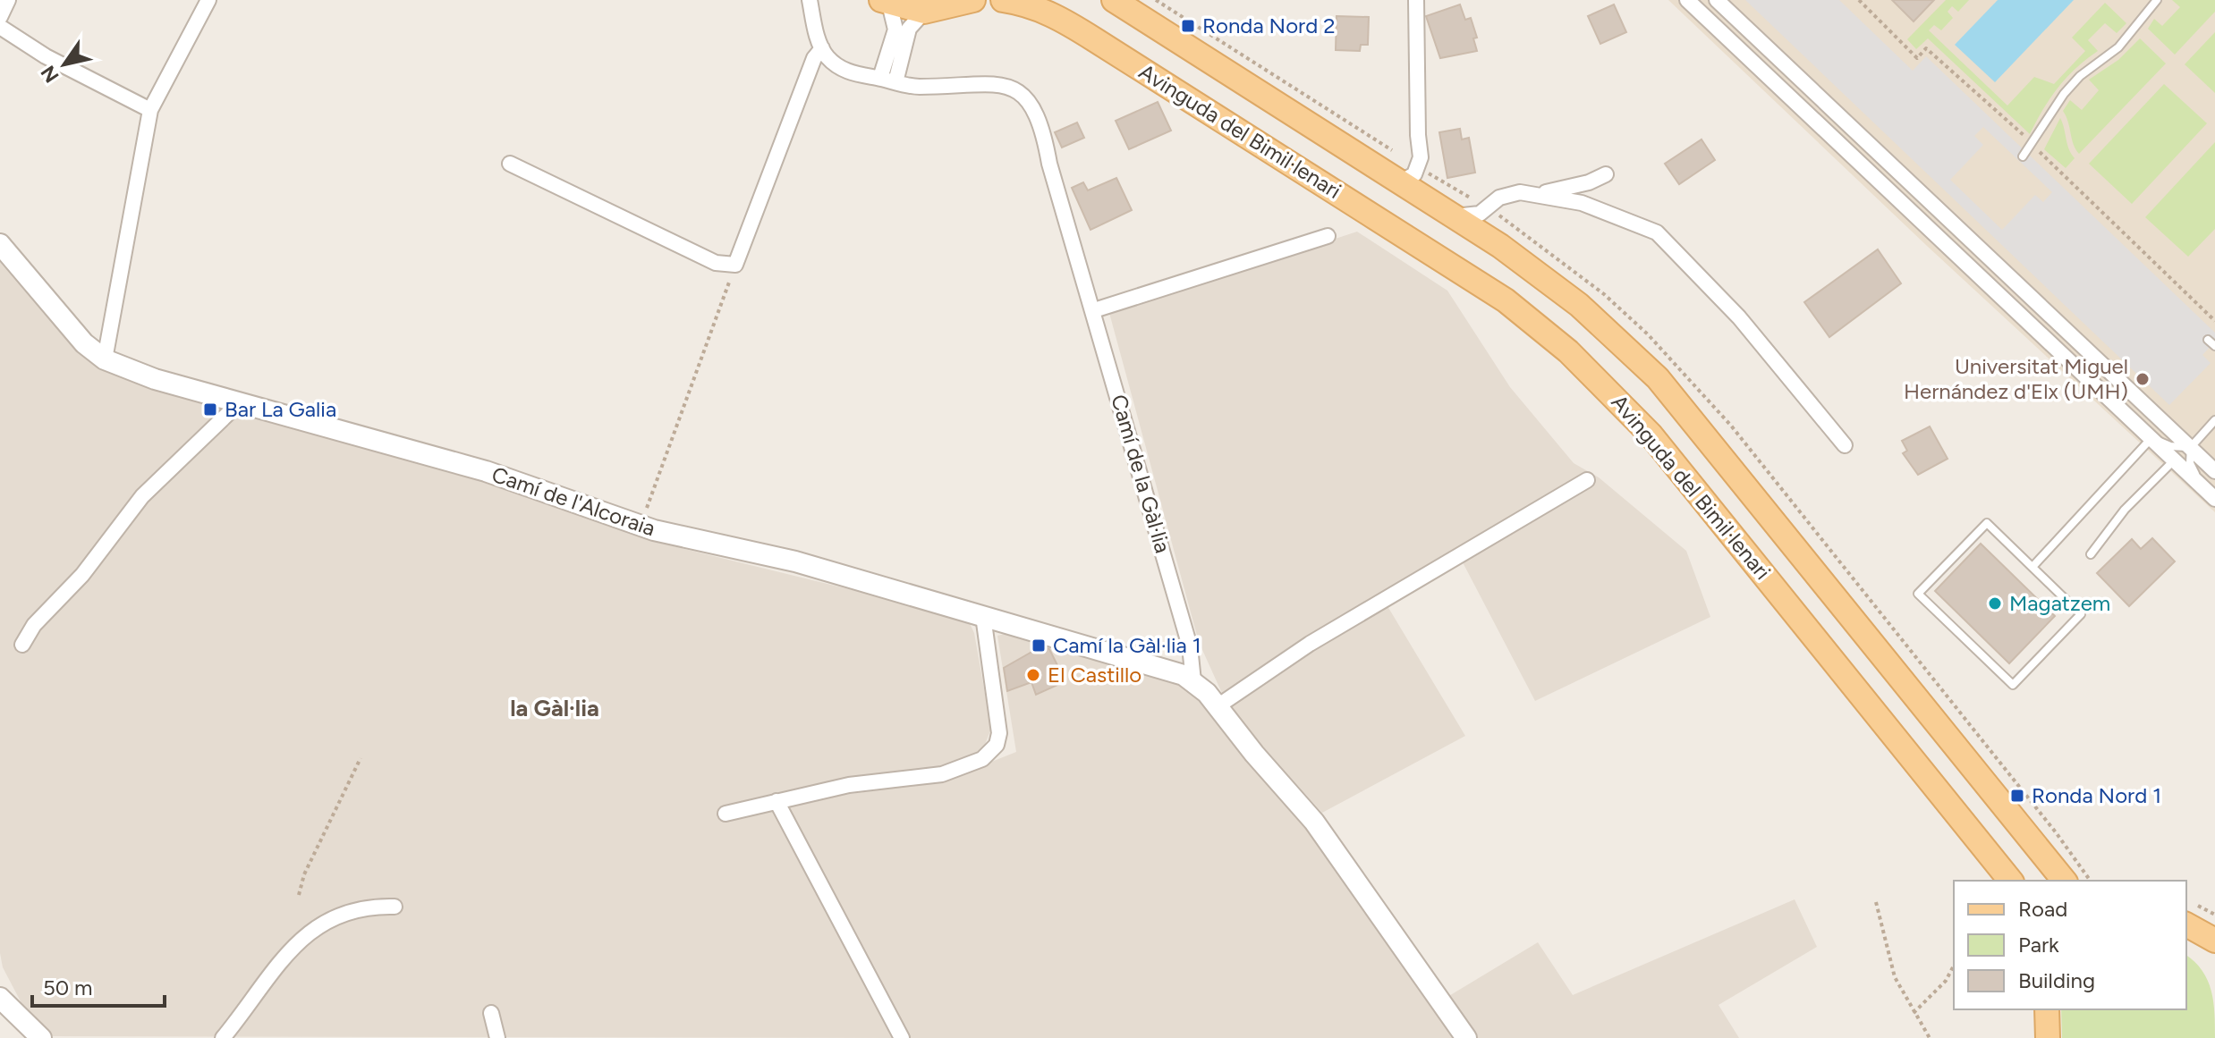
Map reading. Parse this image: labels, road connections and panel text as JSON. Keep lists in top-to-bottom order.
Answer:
{
  "streets": {
    "main road": ["Avinguda del Bimil·lenari"],
    "street": ["Camí de la Gàl·lia", "Camí de l'Alcoraia"]
  },
  "crossings": [
    ["Camí de la Gàl·lia", "Camí de l'Alcoraia"]
  ],
  "districts": ["la Gàl·lia"],
  "places": {
    "transit": [
      "Ronda Nord 2",
      "Bar La Galia",
      "Camí la Gàl·lia 1",
      "Ronda Nord 1"
    ],
    "other": ["Universitat Miguel Hernández d'Elx (UMH)", "Magatzem", "El Castillo"]
  },
  "legend": ["Road", "Park", "Building"],
  "scale_bar": "50 m",
  "north": "bottom left"
}
